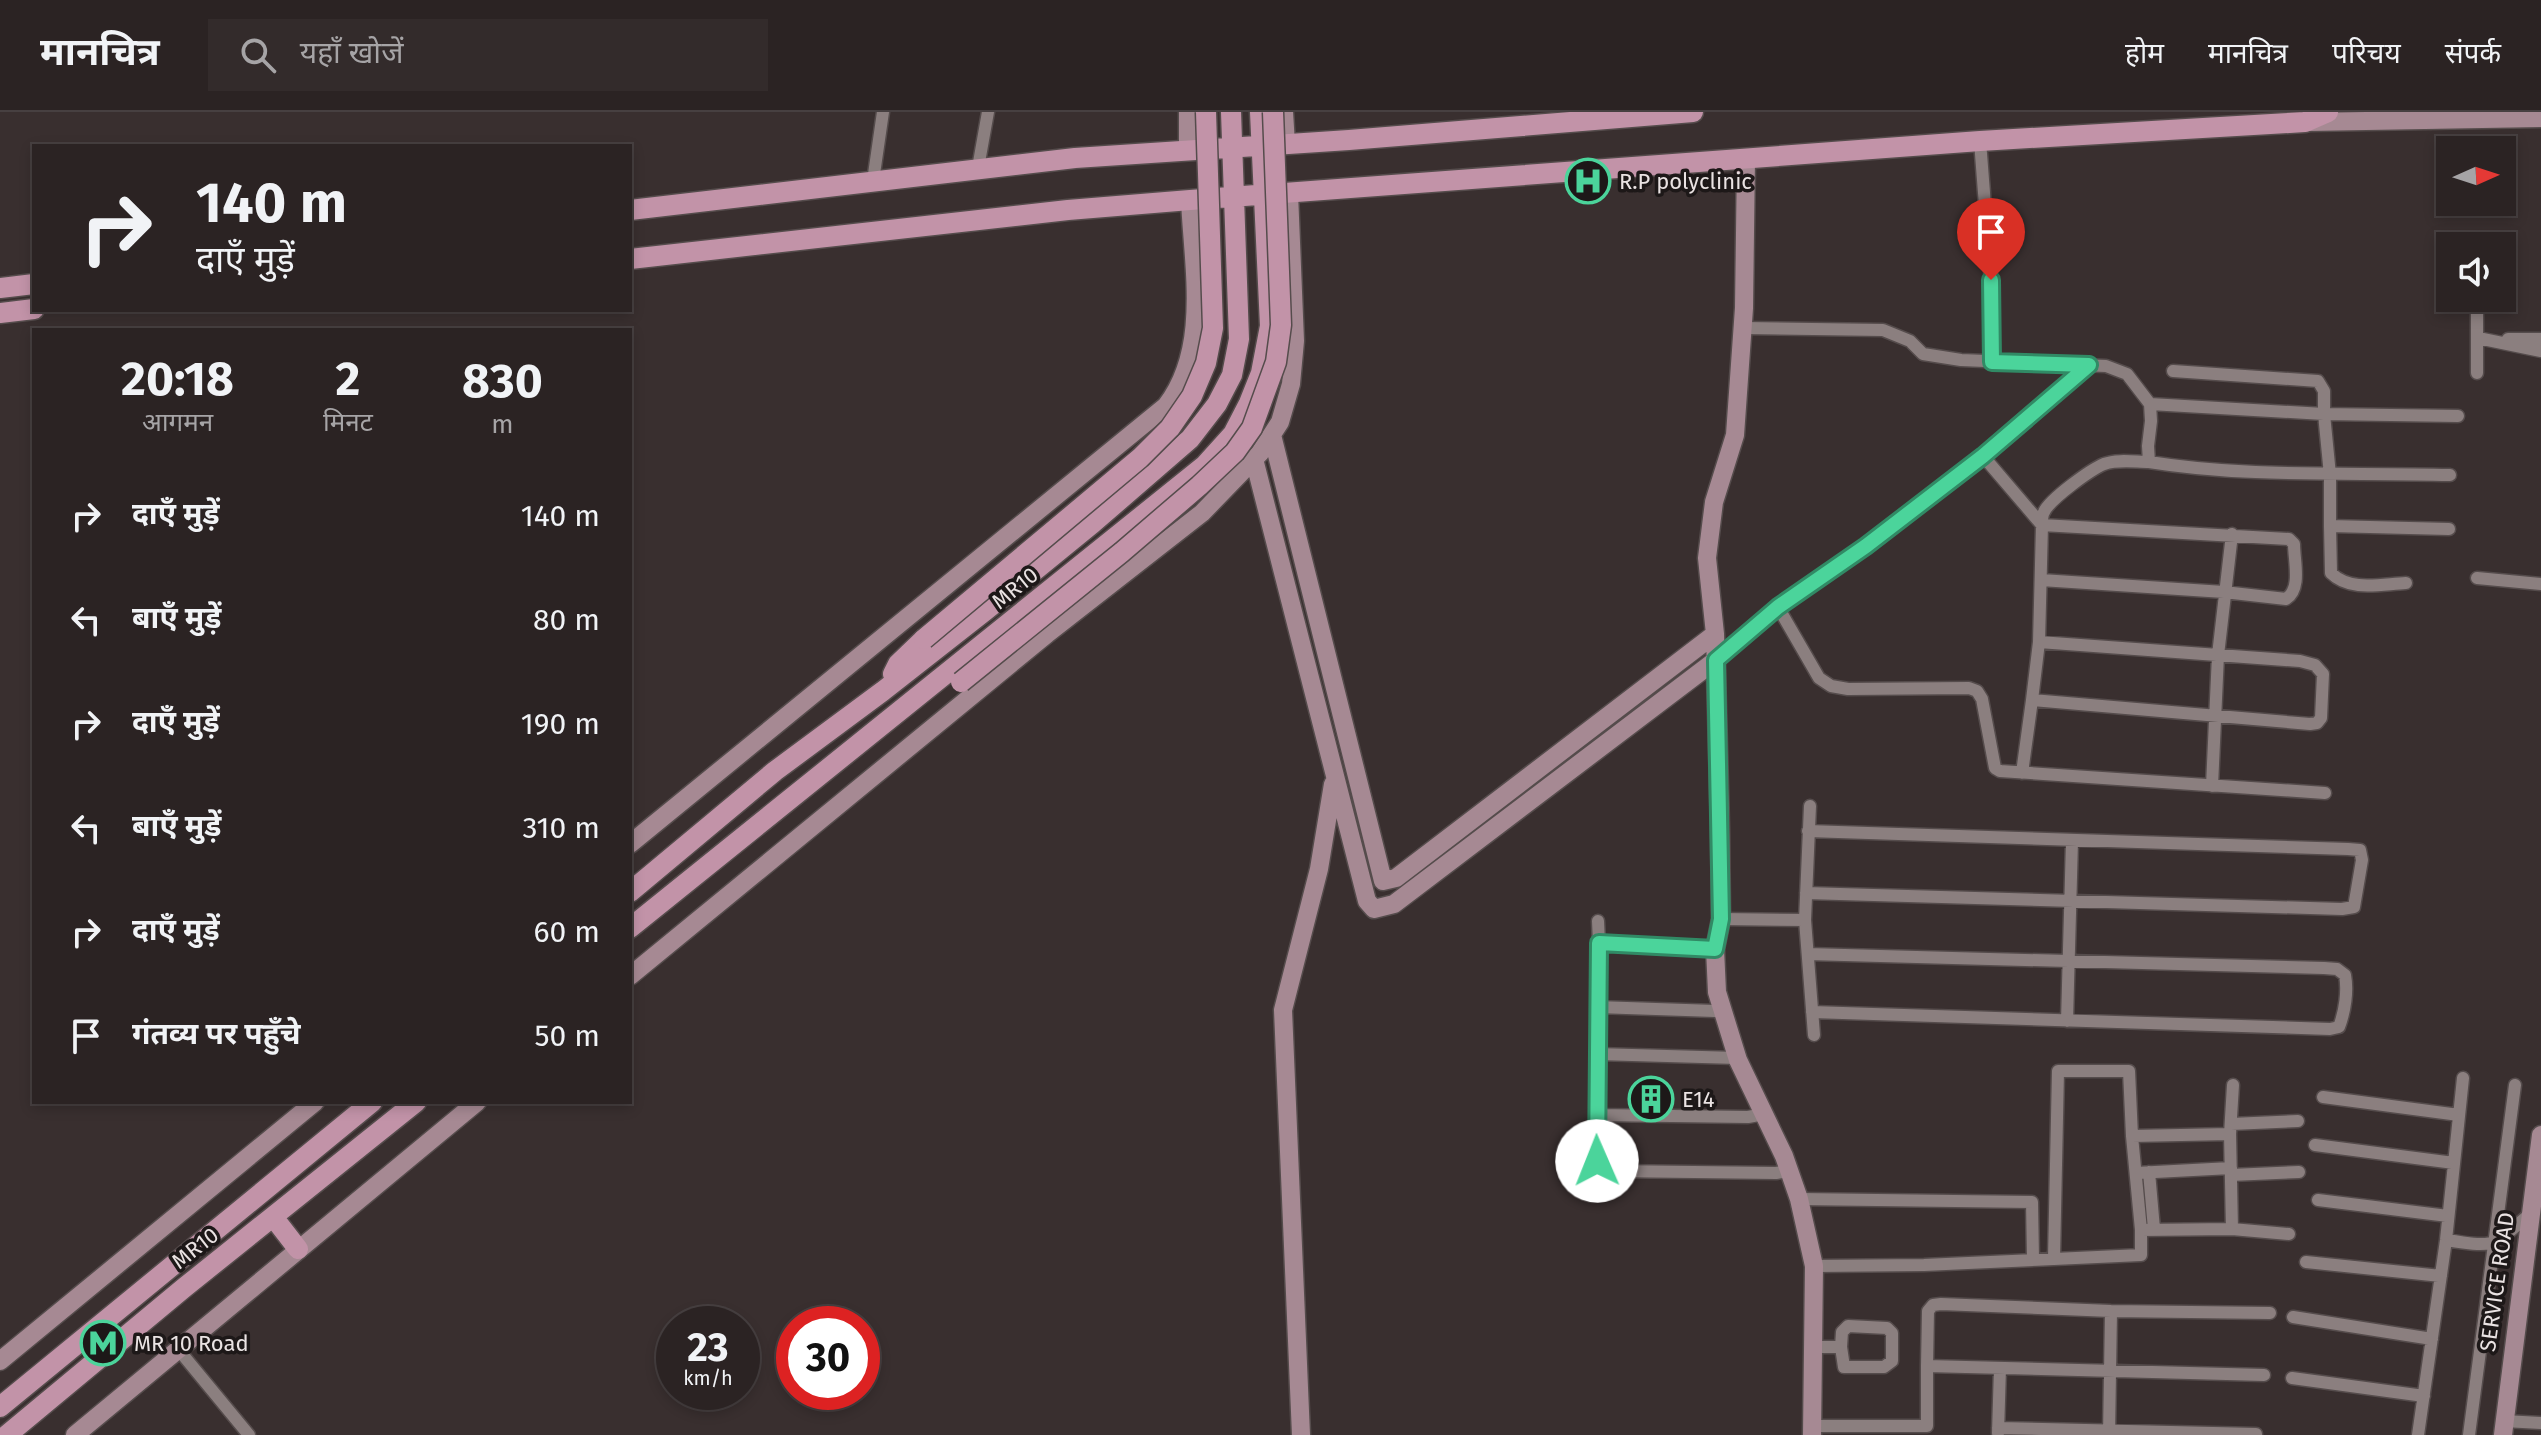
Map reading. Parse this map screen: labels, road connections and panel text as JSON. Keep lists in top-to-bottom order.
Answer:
{
  "streets": {
    "main road": ["MR10"],
    "street": ["SERVICE ROAD"]
  },
  "places": {
    "hospital": ["R.P polyclinic"],
    "building": ["E14"],
    "metro station": ["MR 10 Road"]
  },
  "north": "right",
  "page": {
    "header": "मानचित्र",
    "search": "यहाँ खोजें",
    "nav": [
      "होम",
      "मानचित्र",
      "परिचय",
      "संपर्क"
    ],
    "turn": ["140 m", "दाएँ मुड़ें"],
    "eta": [
      "20:18",
      "आगमन",
      "2",
      "मिनट",
      "830",
      "m"
    ],
    "list": [
      {
        "name": "दाएँ मुड़ें",
        "value": "140 m"
      },
      {
        "name": "बाएँ मुड़ें",
        "value": "80 m"
      },
      {
        "name": "दाएँ मुड़ें",
        "value": "190 m"
      },
      {
        "name": "बाएँ मुड़ें",
        "value": "310 m"
      },
      {
        "name": "दाएँ मुड़ें",
        "value": "60 m"
      },
      {
        "name": "गंतव्य पर पहुँचे",
        "value": "50 m"
      }
    ],
    "speed": "23 km/h",
    "limit": "30"
  }
}
